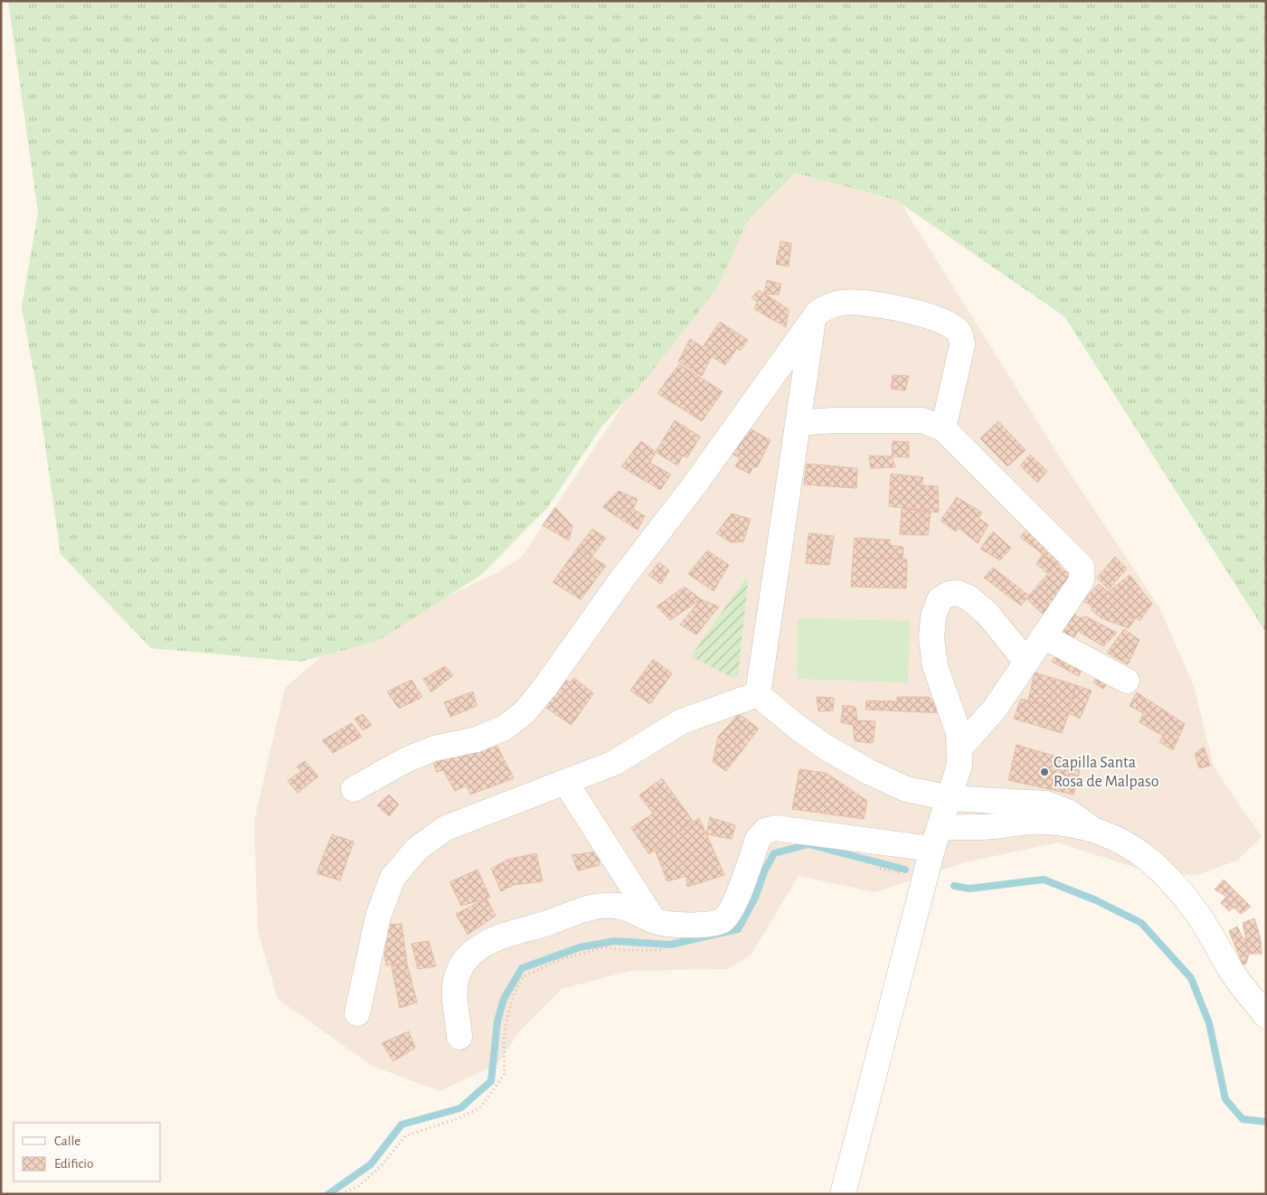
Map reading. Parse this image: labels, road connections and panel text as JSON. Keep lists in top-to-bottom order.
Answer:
{
  "places": ["Capilla Santa Rosa de Malpaso"],
  "legend": ["Calle", "Edificio"]
}
